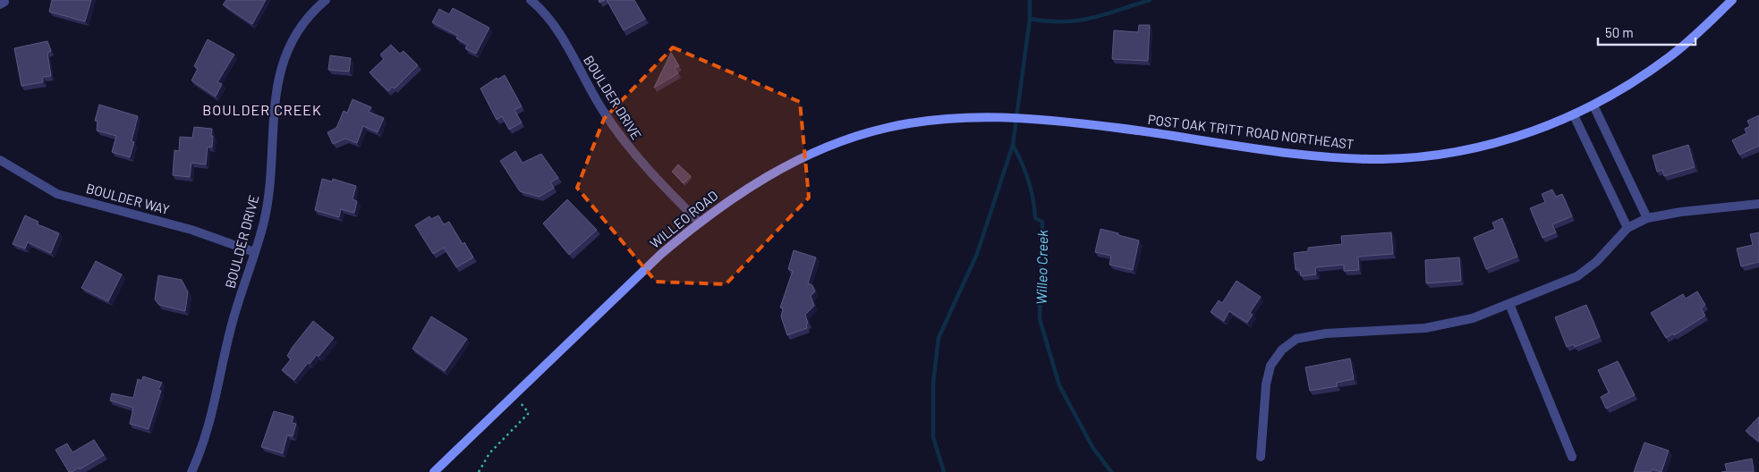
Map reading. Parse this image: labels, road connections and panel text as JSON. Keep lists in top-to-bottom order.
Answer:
{
  "streets": {
    "street": [
      "BOULDER DRIVE",
      "POST OAK TRITT ROAD NORTHEAST",
      "BOULDER WAY",
      "WILLEO ROAD"
    ]
  },
  "crossings": [
    ["BOULDER DRIVE", "BOULDER WAY"],
    ["BOULDER DRIVE", "WILLEO ROAD"],
    ["POST OAK TRITT ROAD NORTHEAST", "WILLEO ROAD"]
  ],
  "districts": ["BOULDER CREEK"],
  "water": ["Willeo Creek"],
  "scale_bar": "50 m"
}
